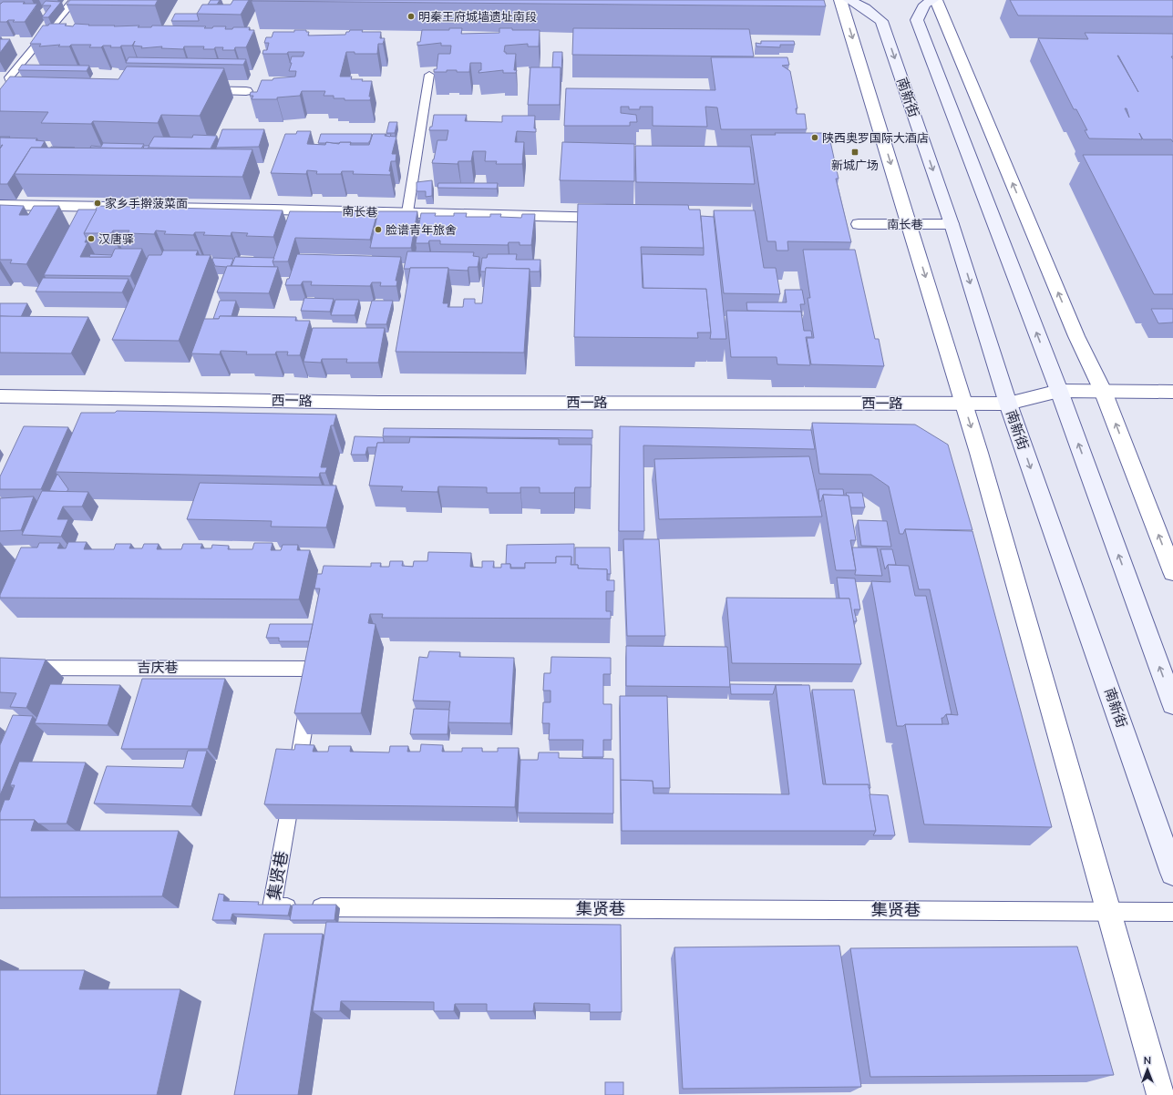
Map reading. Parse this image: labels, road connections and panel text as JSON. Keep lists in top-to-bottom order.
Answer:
{
  "streets": {
    "main road": ["南新街"],
    "street": ["南长巷", "西一路"],
    "lane": ["吉庆巷", "集贤巷"]
  },
  "crossings": [
    ["南新街", "南长巷"],
    ["南新街", "西一路"],
    ["吉庆巷", "集贤巷"]
  ],
  "places": {
    "other": [
      "明秦王府城墙遗址南段",
      "陕西奥罗国际大酒店",
      "家乡手擀菠菜面",
      "脸谱青年旅舍",
      "汉唐驿"
    ],
    "transit": ["新城广场"]
  },
  "north": "top"
}
